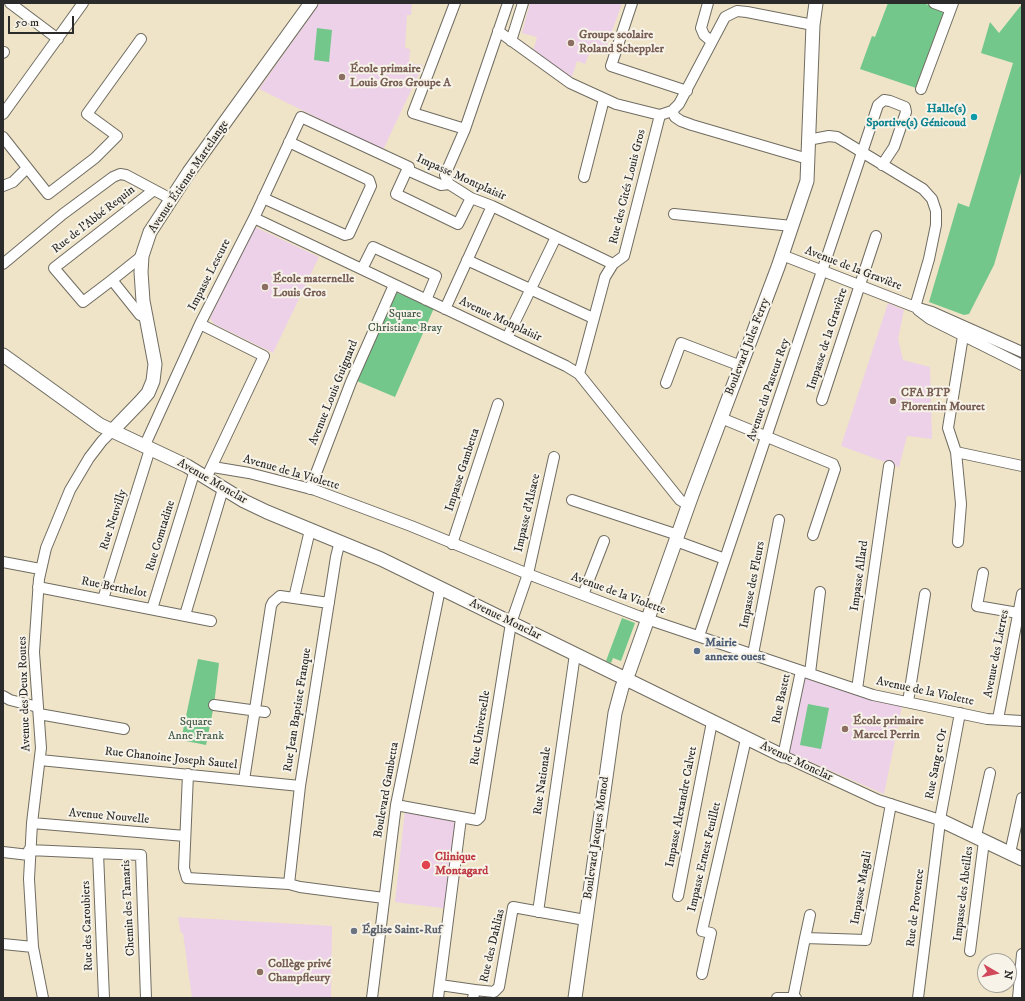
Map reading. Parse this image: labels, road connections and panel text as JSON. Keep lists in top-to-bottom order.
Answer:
{
  "streets": {
    "street": [
      "Avenue Étienne Martelange",
      "Impasse Montplaisir",
      "Rue des Cités Louis Gros",
      "Rue de l'Abbé Requin",
      "Avenue de la Gravière",
      "Impasse Lescure",
      "Avenue Monplaisir",
      "Impasse de la Gravière",
      "Boulevard Jules Ferry",
      "Avenue du Pasteur Rey",
      "Avenue Louis Guignard",
      "Impasse Gambetta",
      "Avenue de la Violette",
      "Avenue Monclar",
      "Impasse d'Alsace",
      "Rue Neuvilly",
      "Rue Comtadine",
      "Impasse Allard",
      "Impasse des Fleurs",
      "Rue Berthelot",
      "Avenue des Lierres",
      "Avenue des Deux Routes",
      "Rue Bastet",
      "Rue Jean Baptiste Franque",
      "Rue Universelle",
      "Rue Chanoine Joseph Sautel",
      "Rue Sang et Or",
      "Rue Nationale",
      "Boulevard Gambetta",
      "Impasse Alexandre Calvet",
      "Avenue Nouvelle",
      "Boulevard Jacques Monod",
      "Impasse Ernest Feuillet",
      "Impasse Magali",
      "Impasse des Abeilles",
      "Chemin des Tamaris",
      "Rue de Provence",
      "Rue des Caroubiers",
      "Rue des Dahlias"
    ]
  },
  "crossings": [
    ["Avenue Étienne Martelange", "Avenue Monclar"],
    ["Avenue Étienne Martelange", "Avenue des Deux Routes"],
    ["Impasse Montplaisir", "Rue des Cités Louis Gros"],
    ["Impasse Montplaisir", "Impasse Lescure"],
    ["Rue des Cités Louis Gros", "Avenue Monplaisir"],
    ["Avenue de la Gravière", "Impasse de la Gravière"],
    ["Avenue de la Gravière", "Boulevard Jules Ferry"],
    ["Avenue de la Gravière", "Avenue du Pasteur Rey"],
    ["Impasse Lescure", "Avenue Monplaisir"],
    ["Impasse Lescure", "Avenue Monclar"],
    ["Impasse Lescure", "Rue Neuvilly"],
    ["Impasse Lescure", "Rue Comtadine"],
    ["Avenue Monplaisir", "Boulevard Jules Ferry"],
    ["Avenue Monplaisir", "Avenue Louis Guignard"],
    ["Boulevard Jules Ferry", "Avenue de la Violette"],
    ["Boulevard Jules Ferry", "Avenue Monclar"],
    ["Boulevard Jules Ferry", "Boulevard Jacques Monod"],
    ["Avenue du Pasteur Rey", "Avenue de la Violette"],
    ["Avenue Louis Guignard", "Avenue de la Violette"],
    ["Impasse Gambetta", "Avenue de la Violette"],
    ["Avenue de la Violette", "Avenue Monclar"],
    ["Avenue de la Violette", "Impasse d'Alsace"],
    ["Avenue de la Violette", "Rue Comtadine"],
    ["Avenue de la Violette", "Impasse Allard"],
    ["Avenue de la Violette", "Impasse des Fleurs"],
    ["Avenue de la Violette", "Avenue des Lierres"],
    ["Avenue de la Violette", "Rue Bastet"],
    ["Avenue de la Violette", "Rue Sang et Or"],
    ["Avenue Monclar", "Impasse d'Alsace"],
    ["Avenue Monclar", "Rue Neuvilly"],
    ["Avenue Monclar", "Rue Comtadine"],
    ["Avenue Monclar", "Avenue des Deux Routes"],
    ["Avenue Monclar", "Rue Bastet"],
    ["Avenue Monclar", "Rue Jean Baptiste Franque"],
    ["Avenue Monclar", "Rue Universelle"],
    ["Avenue Monclar", "Rue Sang et Or"],
    ["Avenue Monclar", "Rue Nationale"],
    ["Avenue Monclar", "Boulevard Gambetta"],
    ["Avenue Monclar", "Impasse Alexandre Calvet"],
    ["Avenue Monclar", "Boulevard Jacques Monod"],
    ["Avenue Monclar", "Impasse Ernest Feuillet"],
    ["Avenue Monclar", "Impasse Magali"],
    ["Avenue Monclar", "Impasse des Abeilles"],
    ["Avenue Monclar", "Rue de Provence"],
    ["Impasse d'Alsace", "Rue Universelle"],
    ["Rue Neuvilly", "Rue Berthelot"],
    ["Rue Comtadine", "Rue Berthelot"],
    ["Rue Berthelot", "Avenue des Deux Routes"],
    ["Avenue des Deux Routes", "Rue Chanoine Joseph Sautel"],
    ["Avenue des Deux Routes", "Avenue Nouvelle"],
    ["Avenue des Deux Routes", "Chemin des Tamaris"],
    ["Rue Jean Baptiste Franque", "Rue Chanoine Joseph Sautel"],
    ["Rue Universelle", "Boulevard Gambetta"],
    ["Rue Sang et Or", "Rue de Provence"],
    ["Rue Nationale", "Rue des Dahlias"],
    ["Boulevard Jacques Monod", "Rue des Dahlias"],
    ["Chemin des Tamaris", "Rue des Caroubiers"]
  ],
  "parks": ["Square Christiane Bray", "Square Anne Frank"],
  "places": [
    "Groupe scolaire Roland Scheppler",
    "École primaire Louis Gros Groupe A",
    "Halle(s) Sportive(s) Génicoud",
    "École maternelle Louis Gros",
    "CFA BTP Florentin Mouret",
    "Mairie annexe ouest",
    "École primaire Marcel Perrin",
    "Clinique Montagard",
    "Église Saint-Ruf",
    "Collège privé Champfleury"
  ],
  "scale_bar": "50 m",
  "north": "right"
}
